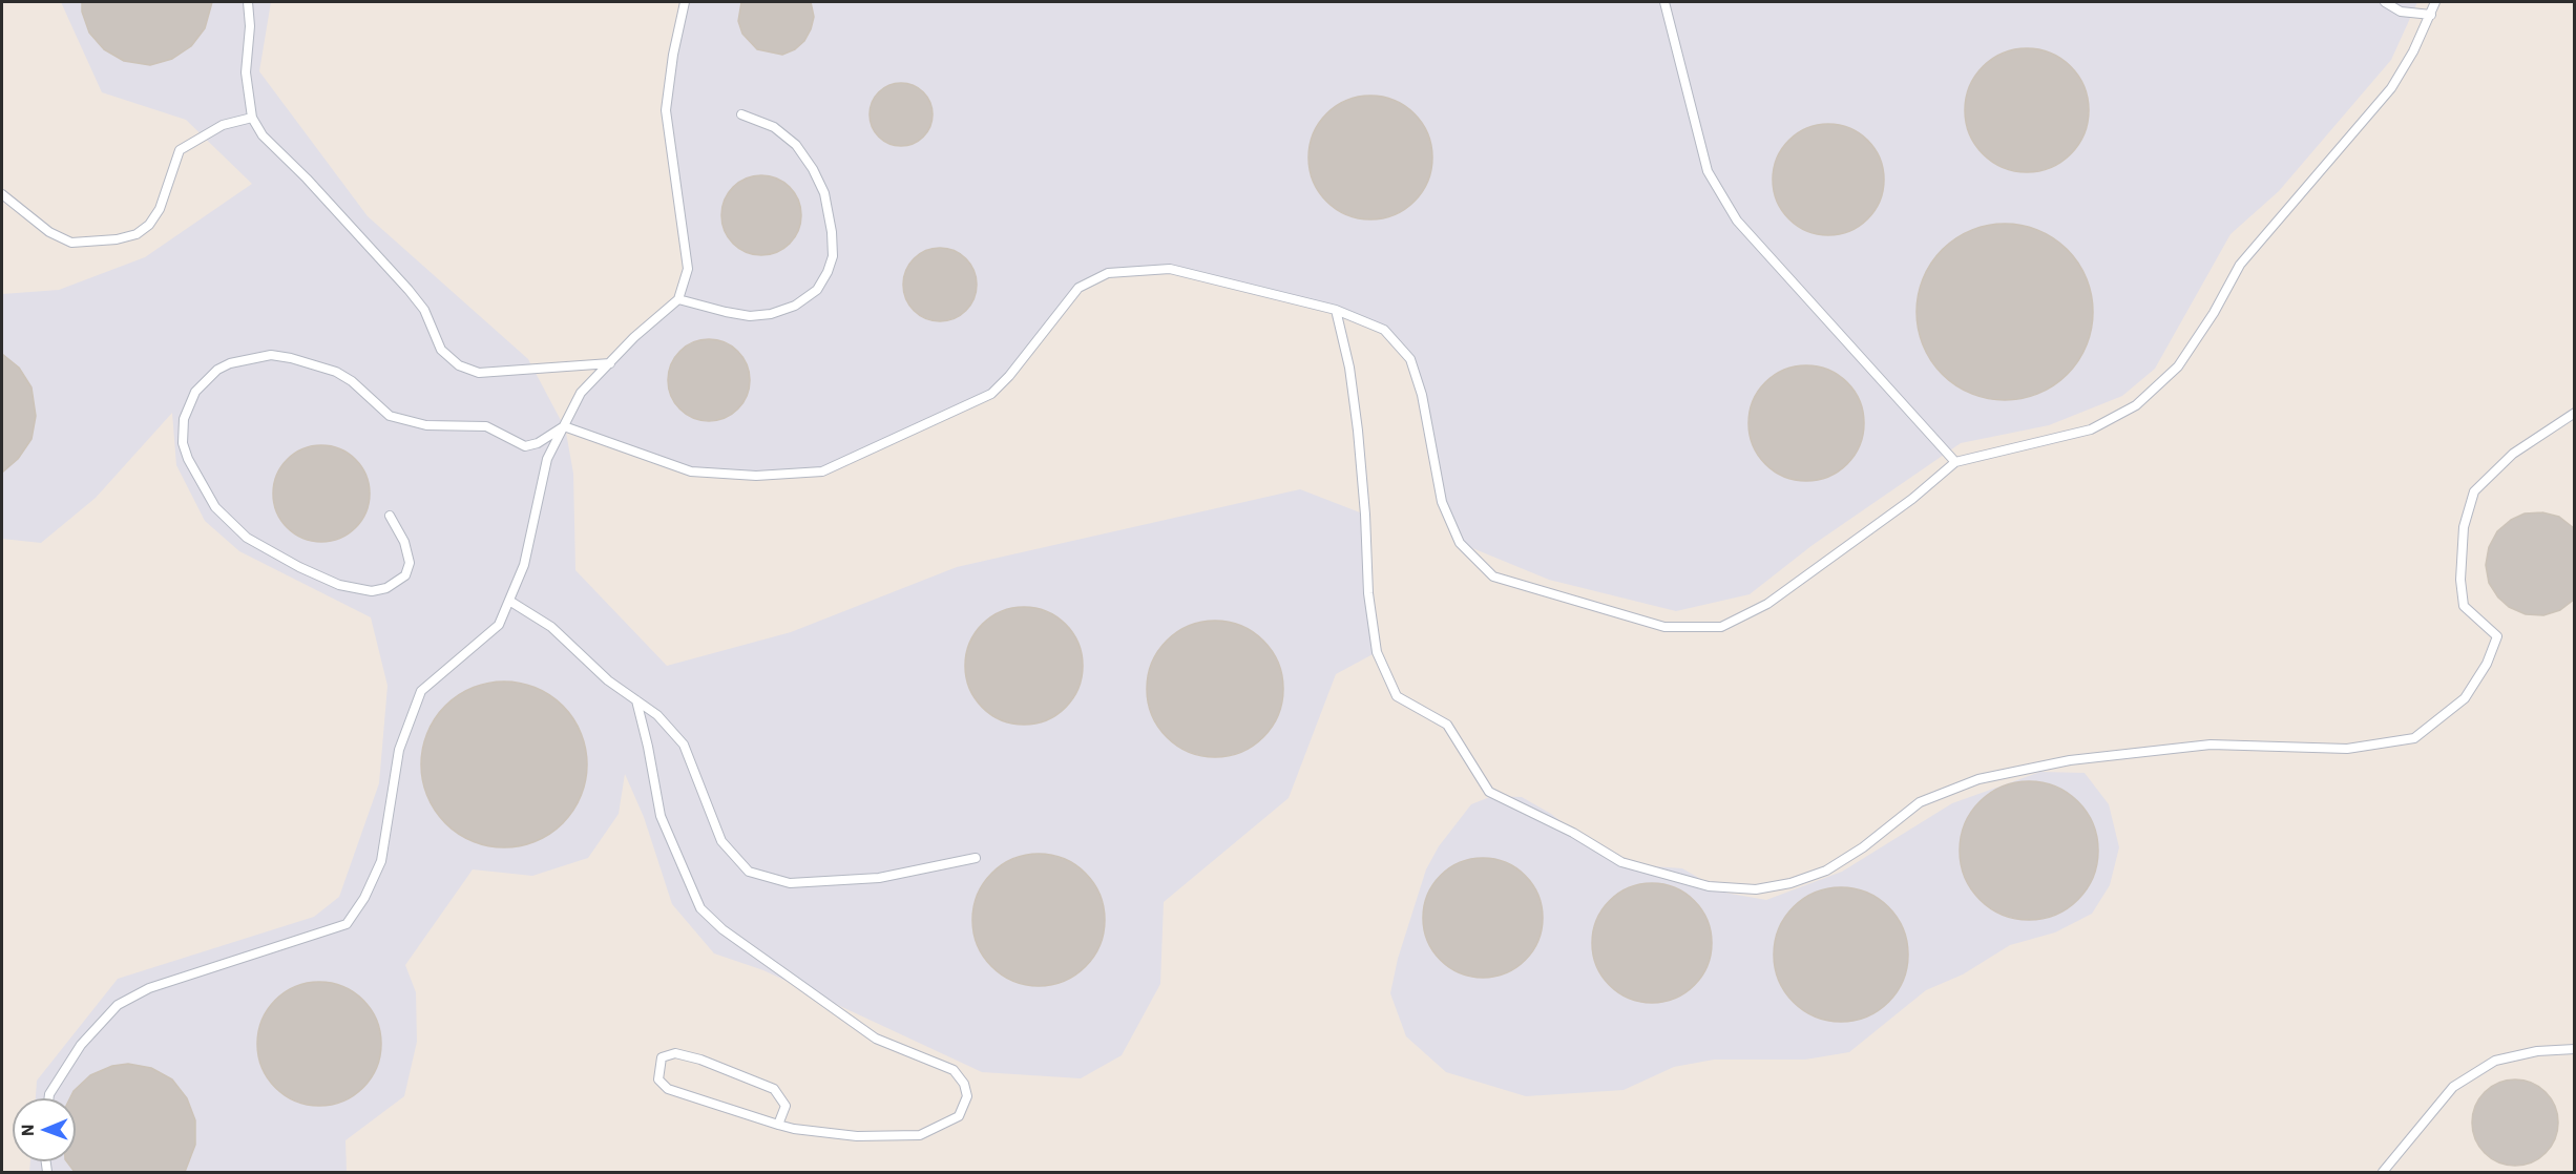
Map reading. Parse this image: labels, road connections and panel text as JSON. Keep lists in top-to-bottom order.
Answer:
{
  "north": "left"
}
